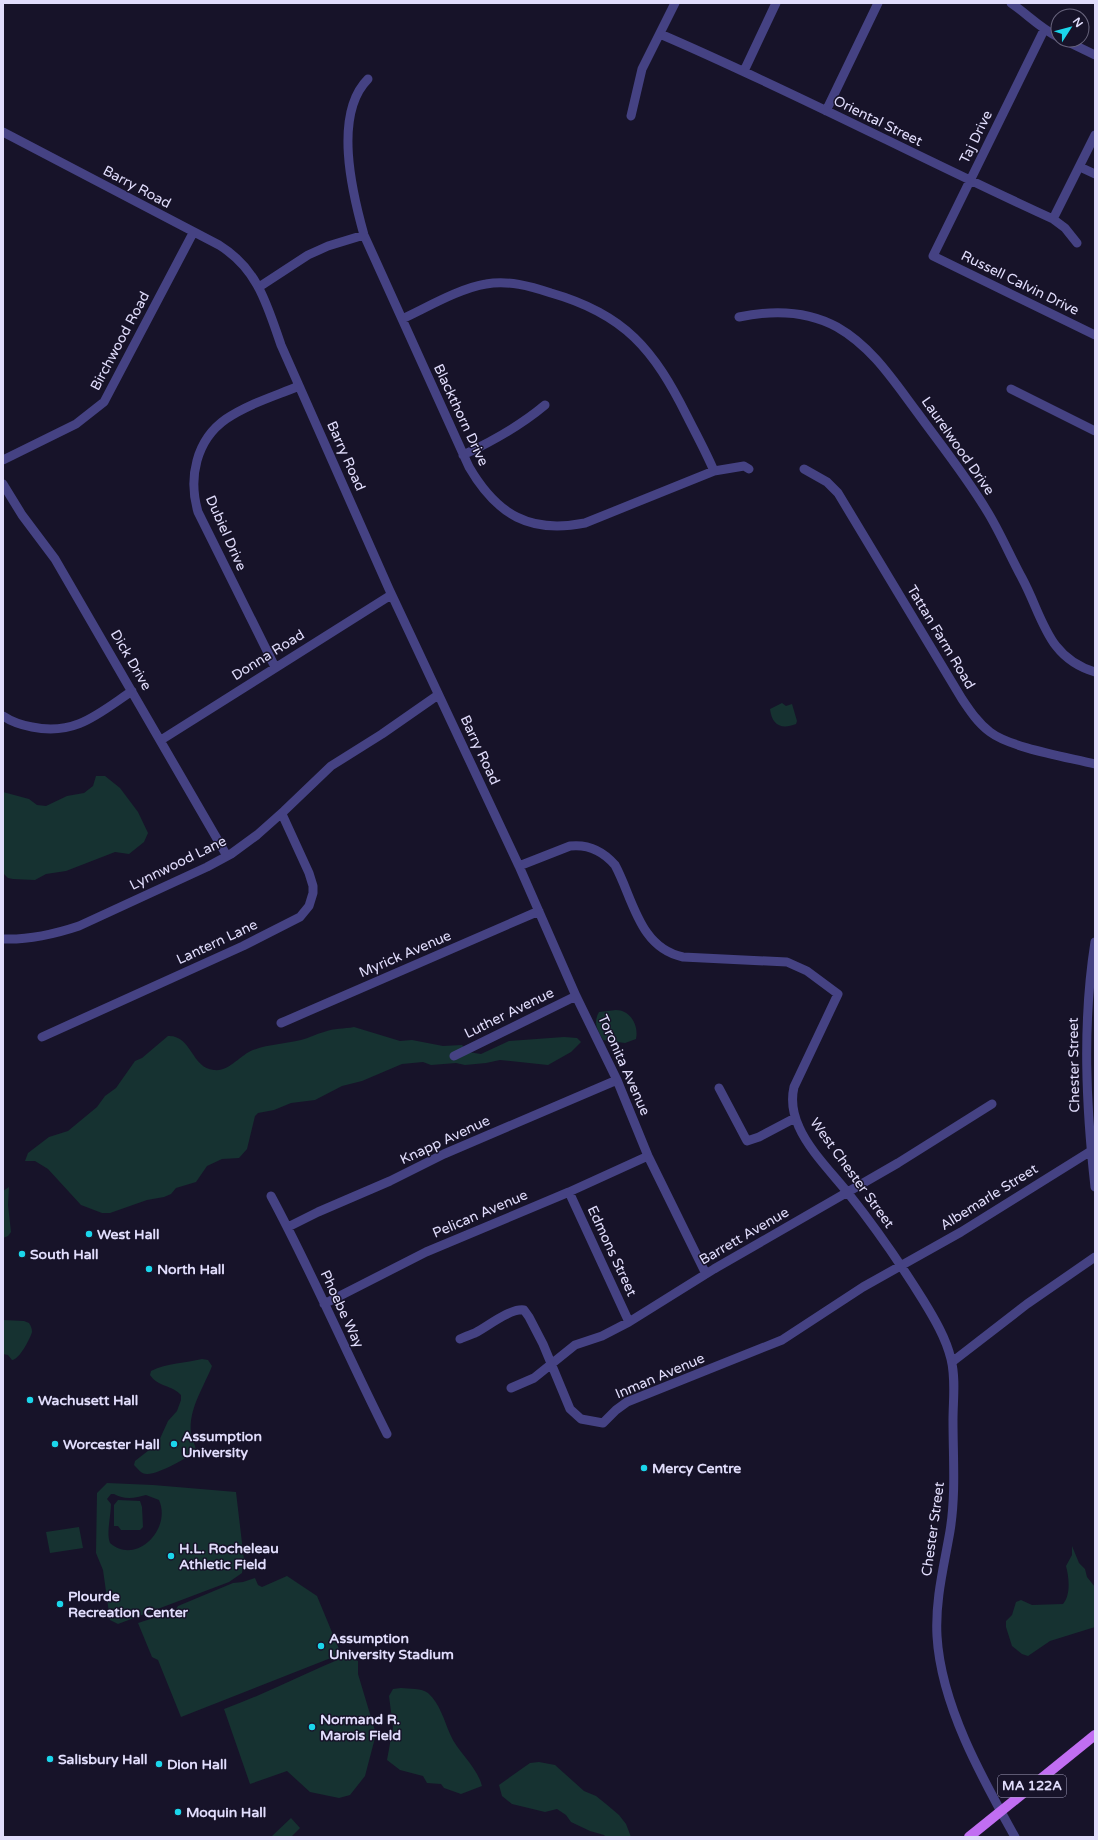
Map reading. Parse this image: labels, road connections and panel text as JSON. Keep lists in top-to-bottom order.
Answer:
{
  "streets": {
    "main road": ["MA 122A"],
    "street": [
      "Oriental Street",
      "Taj Drive",
      "Barry Road",
      "Russell Calvin Drive",
      "Birchwood Road",
      "Blackthorn Drive",
      "Laurelwood Drive",
      "Dubiel Drive",
      "Tattan Farm Road",
      "Donna Road",
      "Dick Drive",
      "Lynnwood Lane",
      "Lantern Lane",
      "Myrick Avenue",
      "Luther Avenue",
      "Toronita Avenue",
      "Chester Street",
      "Knapp Avenue",
      "West Chester Street",
      "Albemarle Street",
      "Pelican Avenue",
      "Barrett Avenue",
      "Edmons Street",
      "Phoebe Way",
      "Inman Avenue"
    ]
  },
  "crossings": [
    ["Oriental Street", "Taj Drive"],
    ["Taj Drive", "Russell Calvin Drive"],
    ["Barry Road", "Birchwood Road"],
    ["Barry Road", "Dubiel Drive"],
    ["Barry Road", "Donna Road"],
    ["Barry Road", "Lynnwood Lane"],
    ["Barry Road", "Toronita Avenue"],
    ["Barry Road", "West Chester Street"],
    ["Dubiel Drive", "Donna Road"],
    ["Donna Road", "Dick Drive"],
    ["Dick Drive", "Lynnwood Lane"],
    ["Lynnwood Lane", "Lantern Lane"],
    ["Myrick Avenue", "Toronita Avenue"],
    ["Luther Avenue", "Toronita Avenue"],
    ["Toronita Avenue", "Knapp Avenue"],
    ["Toronita Avenue", "West Chester Street"],
    ["Toronita Avenue", "Pelican Avenue"],
    ["Toronita Avenue", "Barrett Avenue"],
    ["Chester Street", "West Chester Street"],
    ["Chester Street", "Albemarle Street"],
    ["Chester Street", "MA 122A"],
    ["Knapp Avenue", "Phoebe Way"],
    ["West Chester Street", "Albemarle Street"],
    ["West Chester Street", "Barrett Avenue"],
    ["West Chester Street", "Inman Avenue"],
    ["Albemarle Street", "Inman Avenue"],
    ["Pelican Avenue", "Edmons Street"],
    ["Pelican Avenue", "Phoebe Way"],
    ["Barrett Avenue", "Edmons Street"],
    ["Barrett Avenue", "Inman Avenue"]
  ],
  "places": [
    "West Hall",
    "South Hall",
    "North Hall",
    "Wachusett Hall",
    "Worcester Hall",
    "Assumption University",
    "Mercy Centre",
    "H.L. Rocheleau Athletic Field",
    "Plourde Recreation Center",
    "Assumption University Stadium",
    "Normand R. Marois Field",
    "Salisbury Hall",
    "Dion Hall",
    "Moquin Hall"
  ],
  "north": "top right"
}
